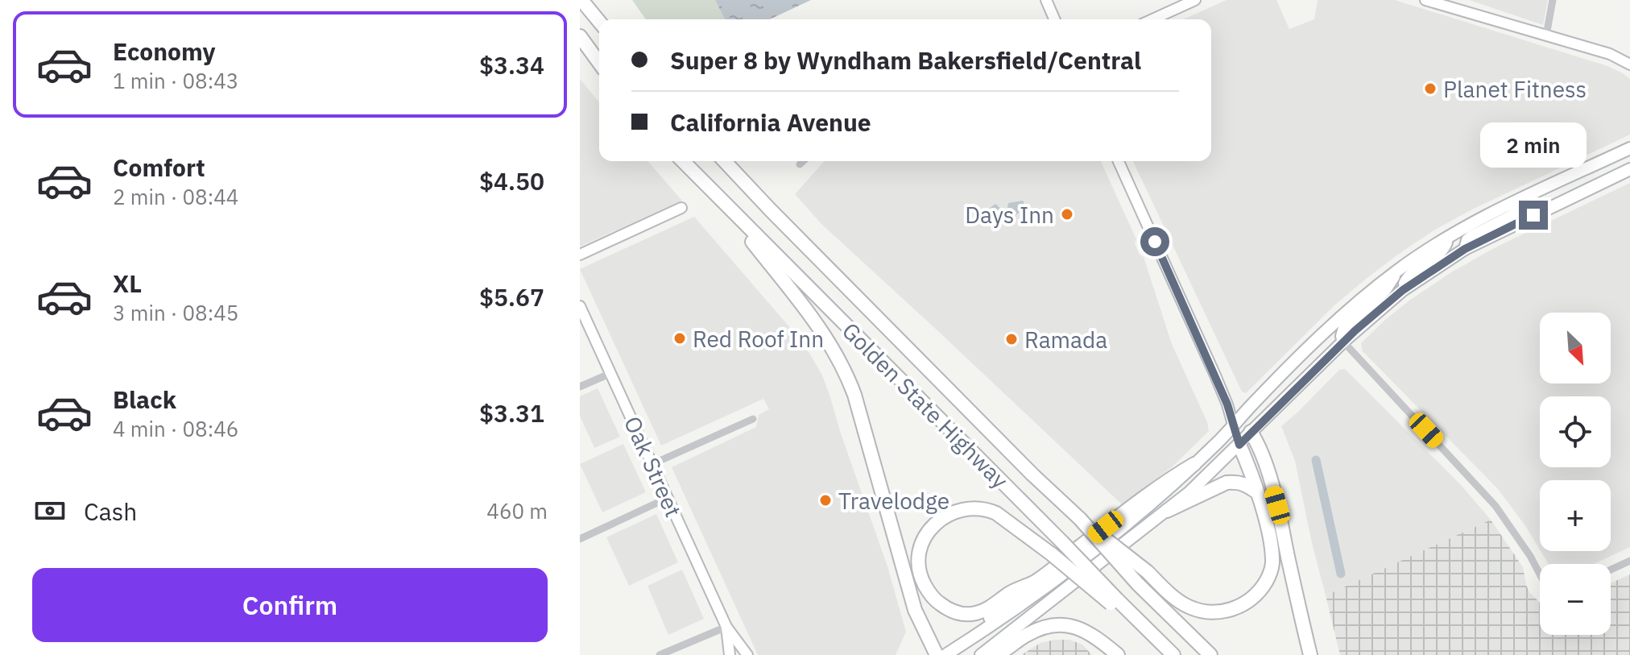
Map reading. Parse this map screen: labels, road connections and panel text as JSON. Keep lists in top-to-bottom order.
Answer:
{
  "streets": {
    "highway": ["Golden State Highway"],
    "street": ["Oak Street"]
  },
  "places": [
    "Planet Fitness",
    "Days Inn",
    "Red Roof Inn",
    "Ramada",
    "Travelodge"
  ],
  "north": "bottom right",
  "page": {
    "list": [
      {
        "name": "Economy",
        "note": "1 min · 08:43",
        "value": "$3.34"
      },
      {
        "name": "Comfort",
        "note": "2 min · 08:44",
        "value": "$4.50"
      },
      {
        "name": "XL",
        "note": "3 min · 08:45",
        "value": "$5.67"
      },
      {
        "name": "Black",
        "note": "4 min · 08:46",
        "value": "$3.31"
      }
    ],
    "banner": ["Super 8 by Wyndham Bakersfield/Central", "California Avenue"],
    "bubble": "2 min",
    "map_buttons": ["+", "−"],
    "pay": ["Cash", "460 m"],
    "buttons": "Confirm"
  }
}
